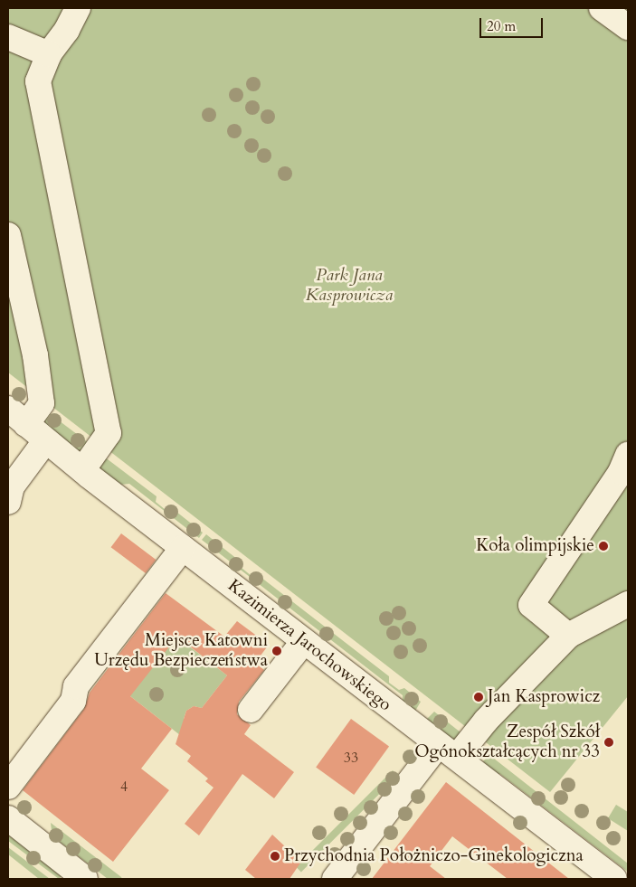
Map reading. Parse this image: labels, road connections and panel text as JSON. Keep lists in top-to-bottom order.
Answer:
{
  "streets": {
    "street": ["Kazimierza Jarochowskiego"]
  },
  "parks": ["Park Jana Kasprowicza"],
  "places": [
    "Koła olimpijskie",
    "Miejsce Katowni Urzędu Bezpieczeństwa",
    "Jan Kasprowicz",
    "Zespół Szkół Ogónokształcących nr 33",
    "Przychodnia Położniczo-Ginekologiczna"
  ],
  "house_numbers": ["33", "4"],
  "scale_bar": "20 m"
}
